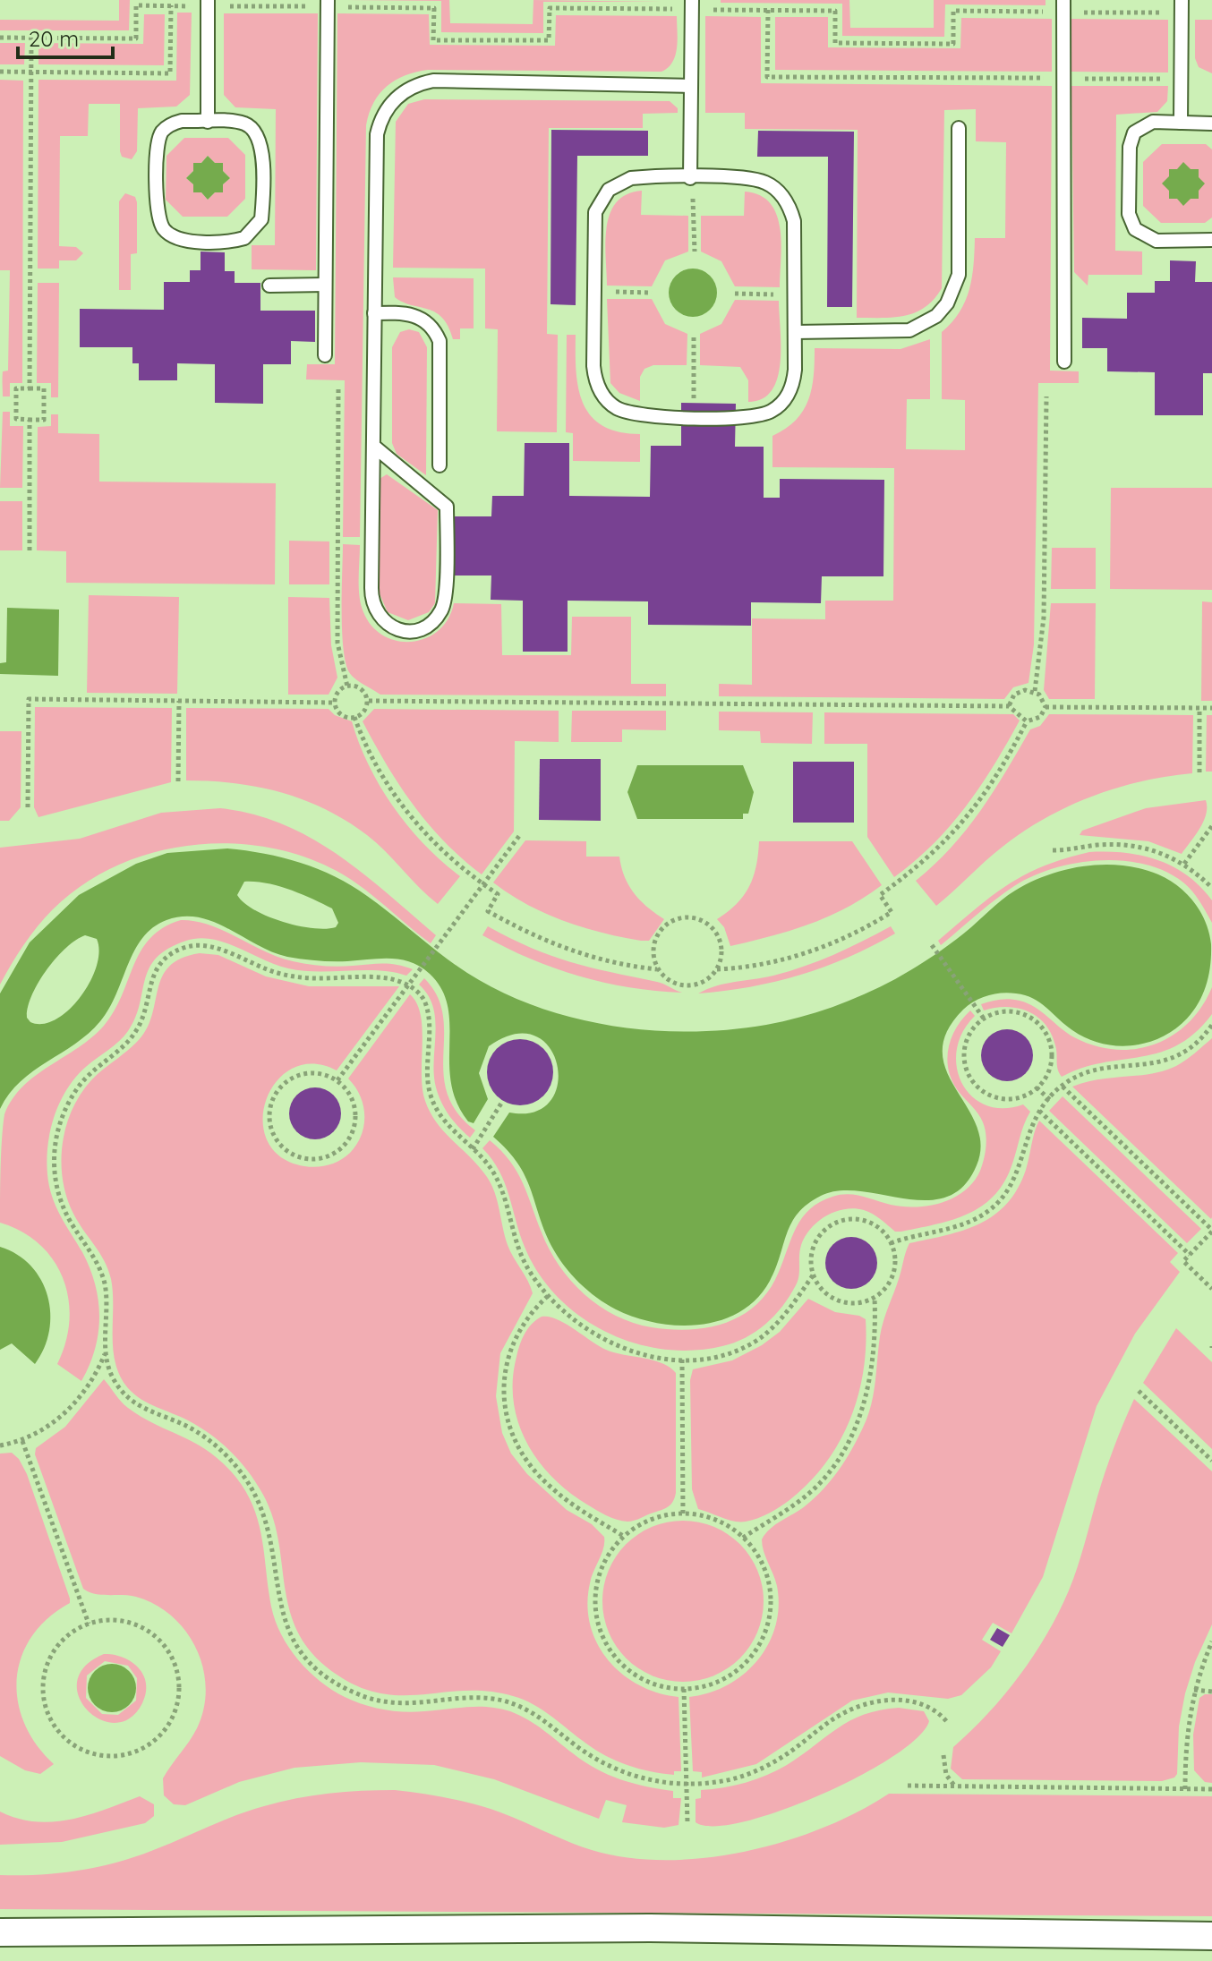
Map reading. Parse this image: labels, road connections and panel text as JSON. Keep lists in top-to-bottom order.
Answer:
{
  "scale_bar": "20 m"
}
